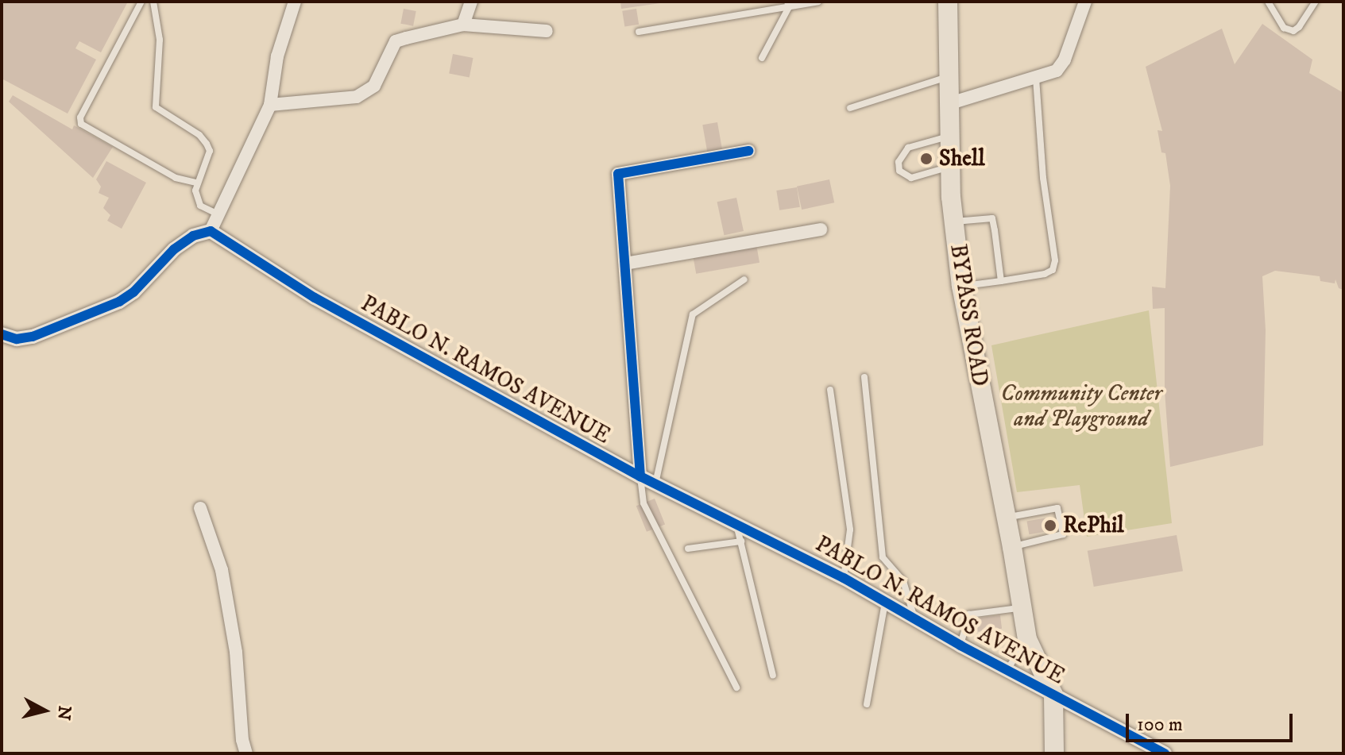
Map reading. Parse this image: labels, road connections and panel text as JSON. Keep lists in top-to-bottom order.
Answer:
{
  "streets": {
    "main road": ["BYPASS ROAD"],
    "street": ["PABLO N. RAMOS AVENUE"]
  },
  "crossings": [
    ["BYPASS ROAD", "PABLO N. RAMOS AVENUE"]
  ],
  "parks": ["Community Center and Playground"],
  "places": ["Shell", "RePhil"],
  "scale_bar": "100 m",
  "north": "right"
}
